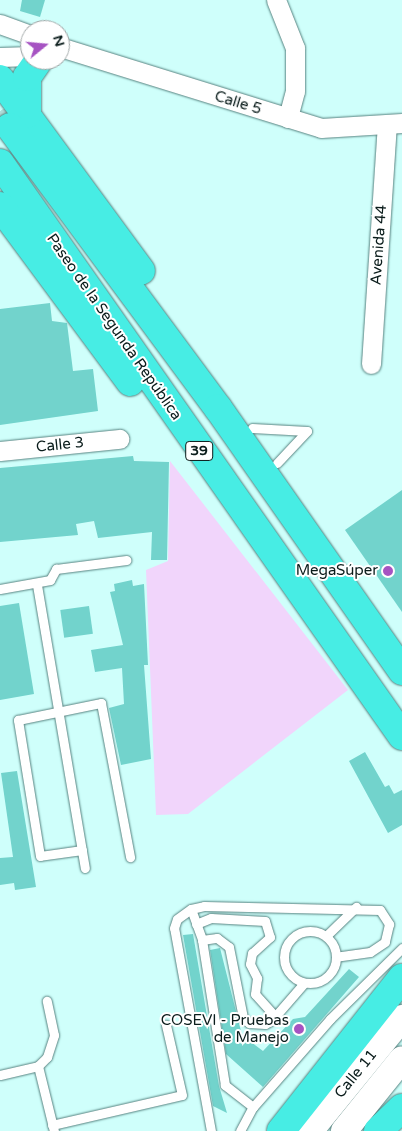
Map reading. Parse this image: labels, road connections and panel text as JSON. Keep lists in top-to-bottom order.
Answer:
{
  "streets": {
    "highway": ["Paseo de la Segunda República", "39"],
    "main road": ["Calle 11"],
    "street": ["Calle 5", "Avenida 44", "Calle 3"]
  },
  "crossings": [
    ["Calle 5", "Avenida 44"]
  ],
  "places": ["MegaSúper", "COSEVI - Pruebas de Manejo"],
  "north": "right"
}
